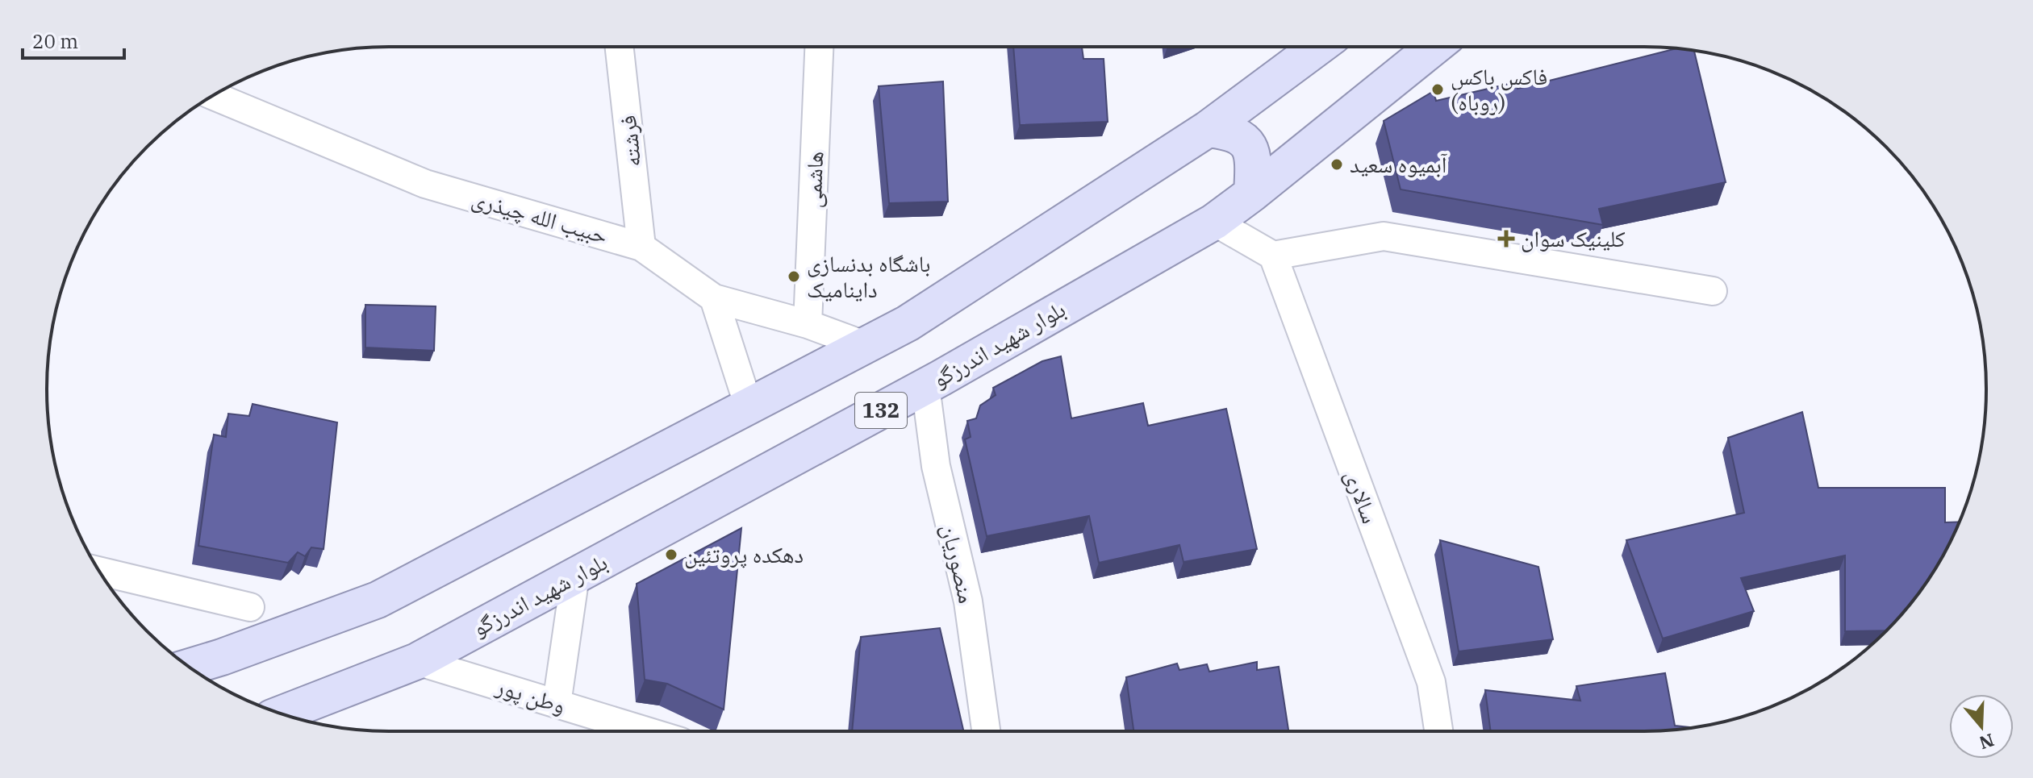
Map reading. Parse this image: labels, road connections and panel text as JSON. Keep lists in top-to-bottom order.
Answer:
{
  "streets": {
    "main road": ["بلوار شهید اندرزگو", "132"],
    "street": [
      "فرشته",
      "هاشمی",
      "حبیب الله چیذری",
      "سالاری",
      "منصوریان",
      "وطن پور"
    ]
  },
  "crossings": [
    ["فرشته", "حبیب الله چیذری"],
    ["هاشمی", "حبیب الله چیذری"],
    ["بلوار شهید اندرزگو", "منصوریان"],
    ["بلوار شهید اندرزگو", "وطن پور"]
  ],
  "places": {
    "other": [
      "فاکس باکس (روباه)",
      "آبمیوه سعید",
      "باشگاه بدنسازی داینامیک",
      "دهکده پروتئین"
    ],
    "health": ["کلینیک سوان"]
  },
  "scale_bar": "20 m",
  "north": "bottom"
}
